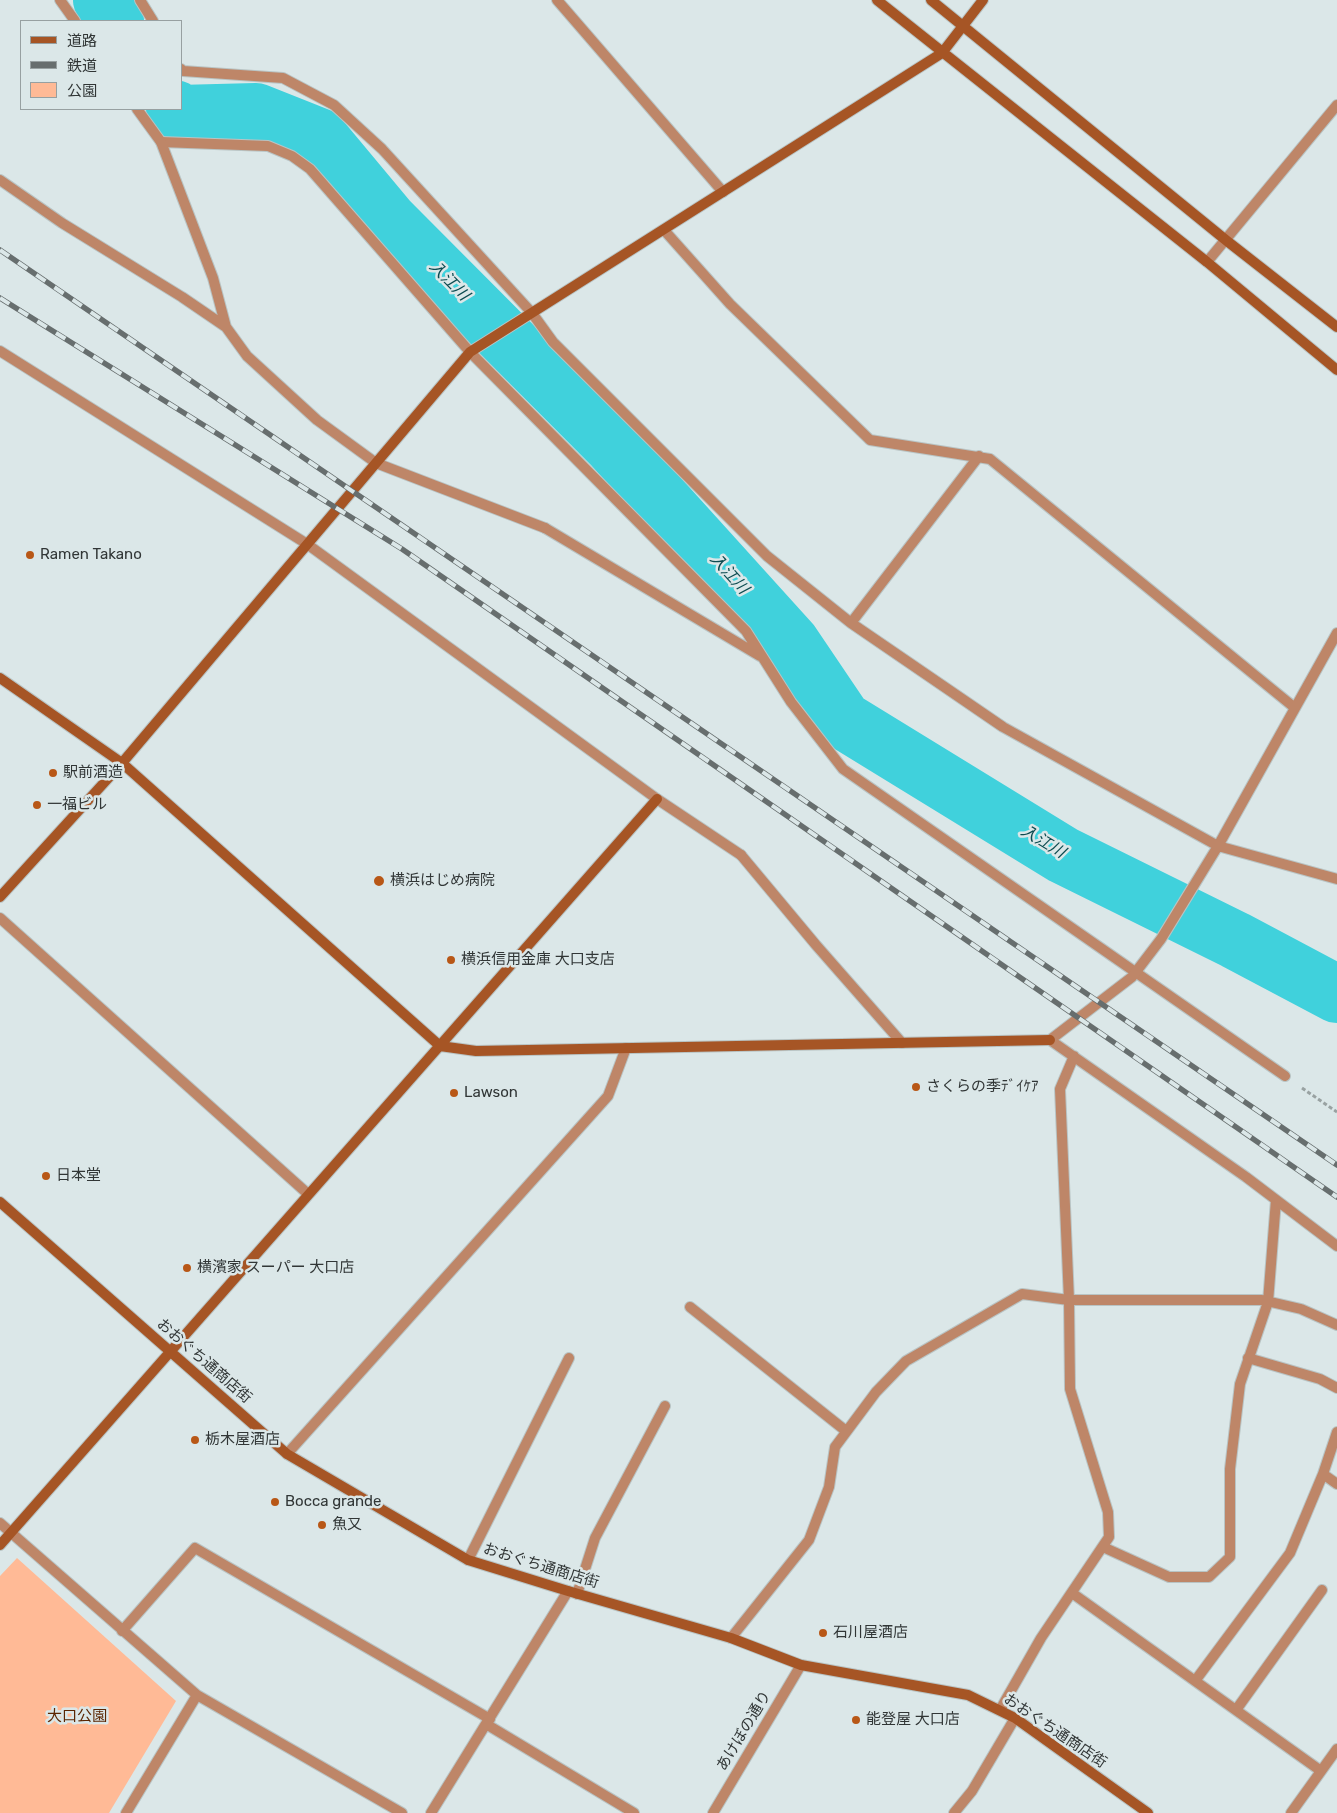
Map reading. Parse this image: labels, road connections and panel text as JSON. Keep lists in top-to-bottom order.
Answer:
{
  "streets": {
    "street": ["おおぐち通商店街", "あけぼの通り"]
  },
  "crossings": [
    ["おおぐち通商店街", "あけぼの通り"]
  ],
  "water": ["入江川"],
  "parks": ["大口公園"],
  "places": [
    "Ramen Takano",
    "駅前酒造",
    "一福ビル",
    "横浜はじめ病院",
    "横浜信用金庫 大口支店",
    "さくらの季ﾃﾞｲｹｱ",
    "Lawson",
    "日本堂",
    "横濱家 スーパー 大口店",
    "栃木屋酒店",
    "Bocca grande",
    "魚又",
    "石川屋酒店",
    "能登屋 大口店"
  ],
  "legend": ["道路", "鉄道", "公園"]
}
